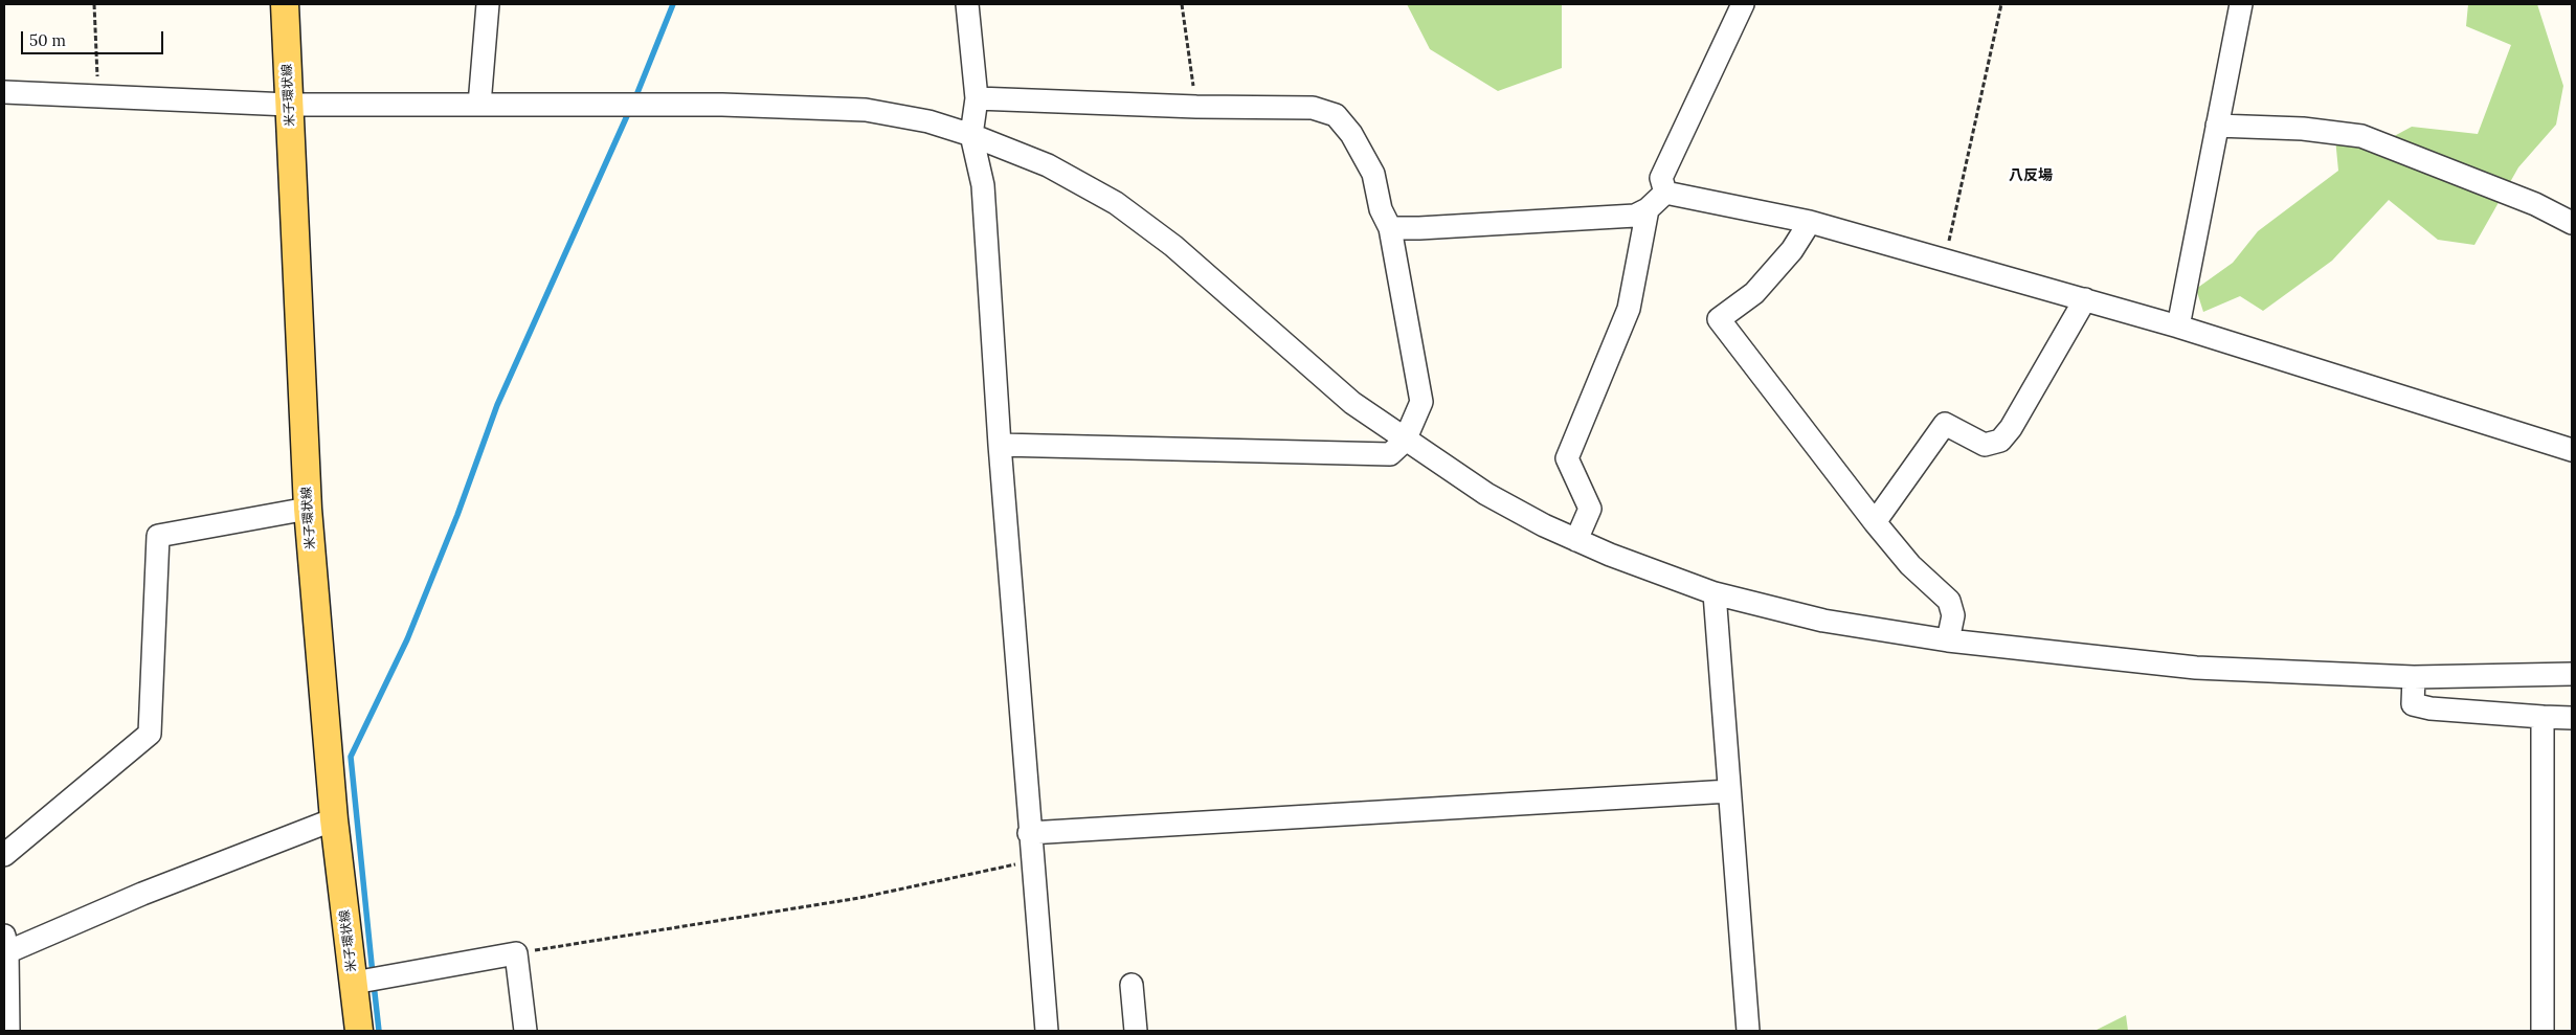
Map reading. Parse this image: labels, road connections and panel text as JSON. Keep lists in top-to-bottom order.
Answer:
{
  "streets": {
    "main road": ["米子環状線"]
  },
  "districts": ["八反場"],
  "scale_bar": "50 m"
}
